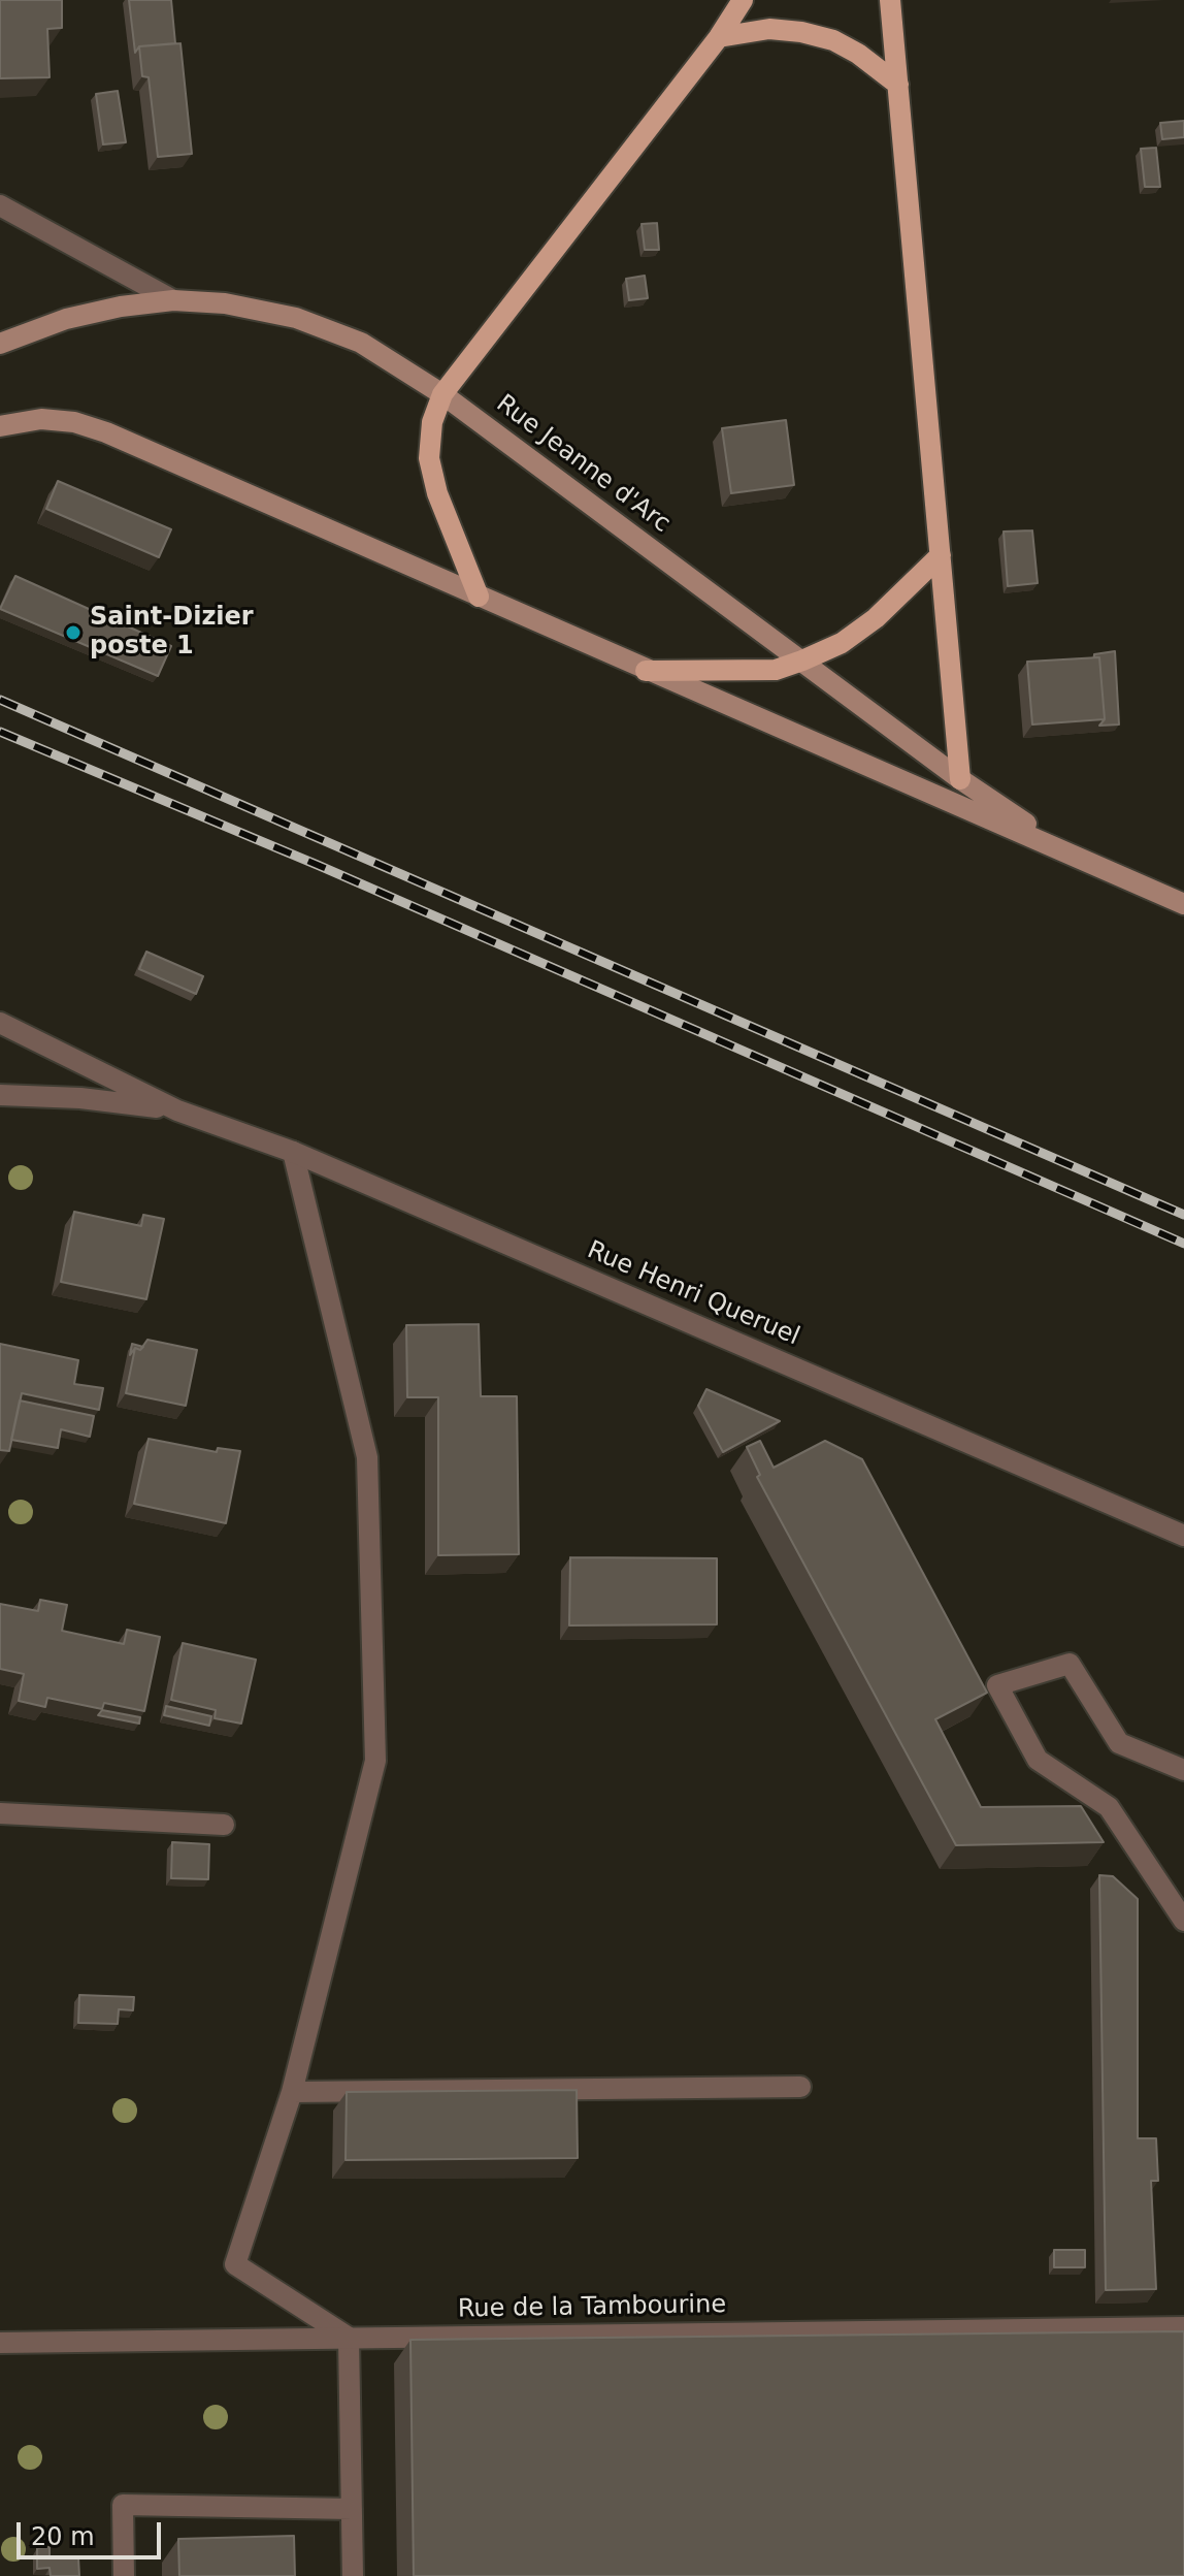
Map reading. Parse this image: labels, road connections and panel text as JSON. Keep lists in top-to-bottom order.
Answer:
{
  "streets": {
    "main road": ["Rue Jeanne d'Arc"],
    "street": ["Rue Henri Queruel", "Rue de la Tambourine"]
  },
  "places": ["Saint-Dizier poste 1"],
  "scale_bar": "20 m"
}
